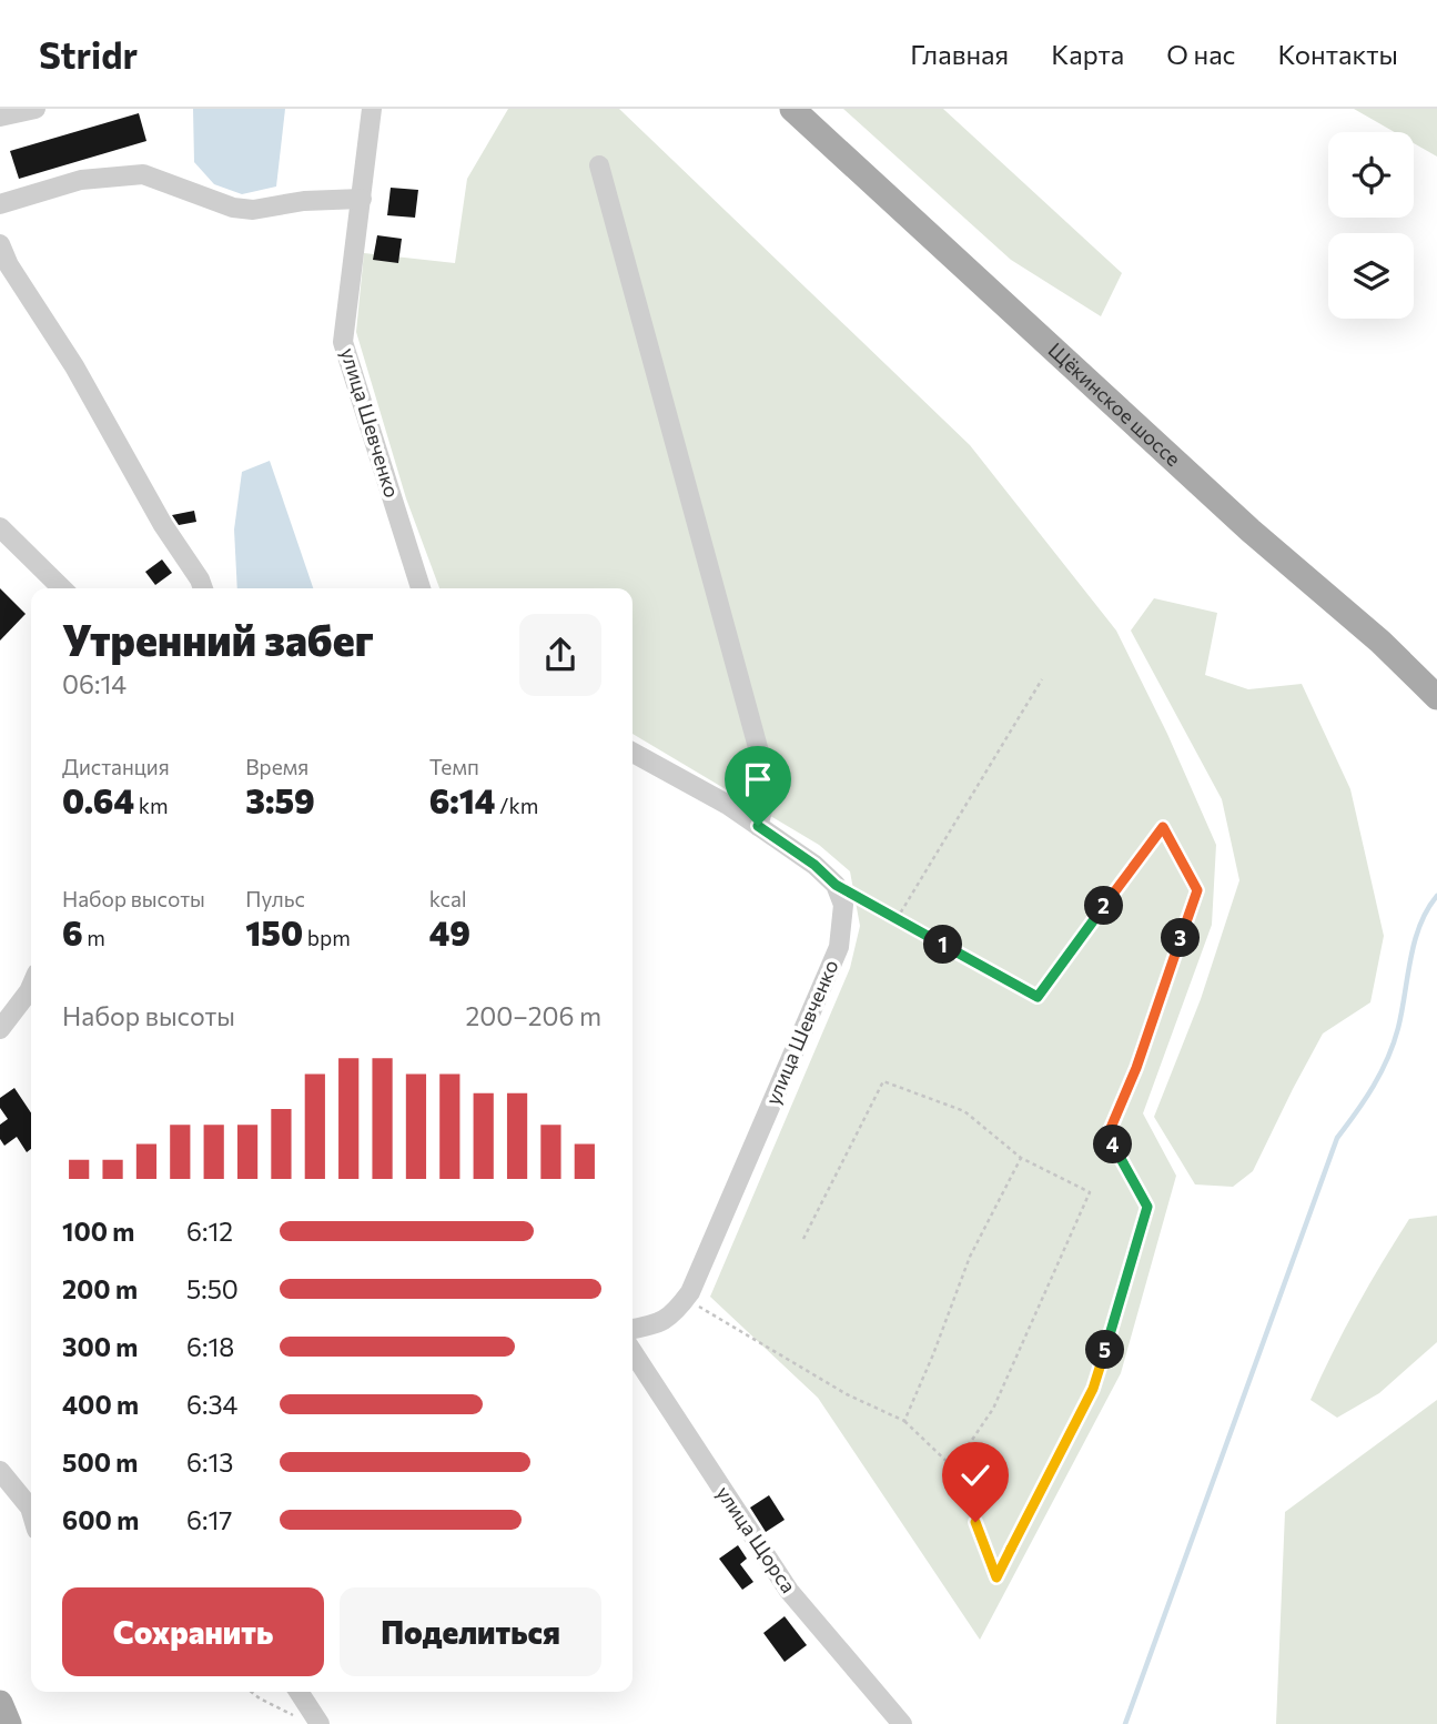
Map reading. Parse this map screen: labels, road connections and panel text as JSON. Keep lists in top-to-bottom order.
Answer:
{
  "streets": {
    "main road": ["Щёкинское шоссе"],
    "street": ["улица Шевченко", "улица Щорса"]
  },
  "page": {
    "header": "Stridr",
    "nav": [
      "Главная",
      "Карта",
      "О нас",
      "Контакты"
    ],
    "heading": ["Утренний забег", "06:14"],
    "stats": [
      ["Дистанция", "0.64 km"],
      ["Время", "3:59"],
      ["Темп", "6:14 /km"],
      ["Набор высоты", "6 m"],
      ["Пульс", "150 bpm"],
      ["kcal", "49"]
    ],
    "pins": [
      "2",
      "3",
      "1",
      "4",
      "5"
    ],
    "chart": ["Набор высоты", "200–206 m"],
    "list": [
      {
        "name": "100 m",
        "note": "6:12"
      },
      {
        "name": "200 m",
        "note": "5:50"
      },
      {
        "name": "300 m",
        "note": "6:18"
      },
      {
        "name": "400 m",
        "note": "6:34"
      },
      {
        "name": "500 m",
        "note": "6:13"
      },
      {
        "name": "600 m",
        "note": "6:17"
      }
    ],
    "buttons": ["Сохранить", "Поделиться"]
  }
}
